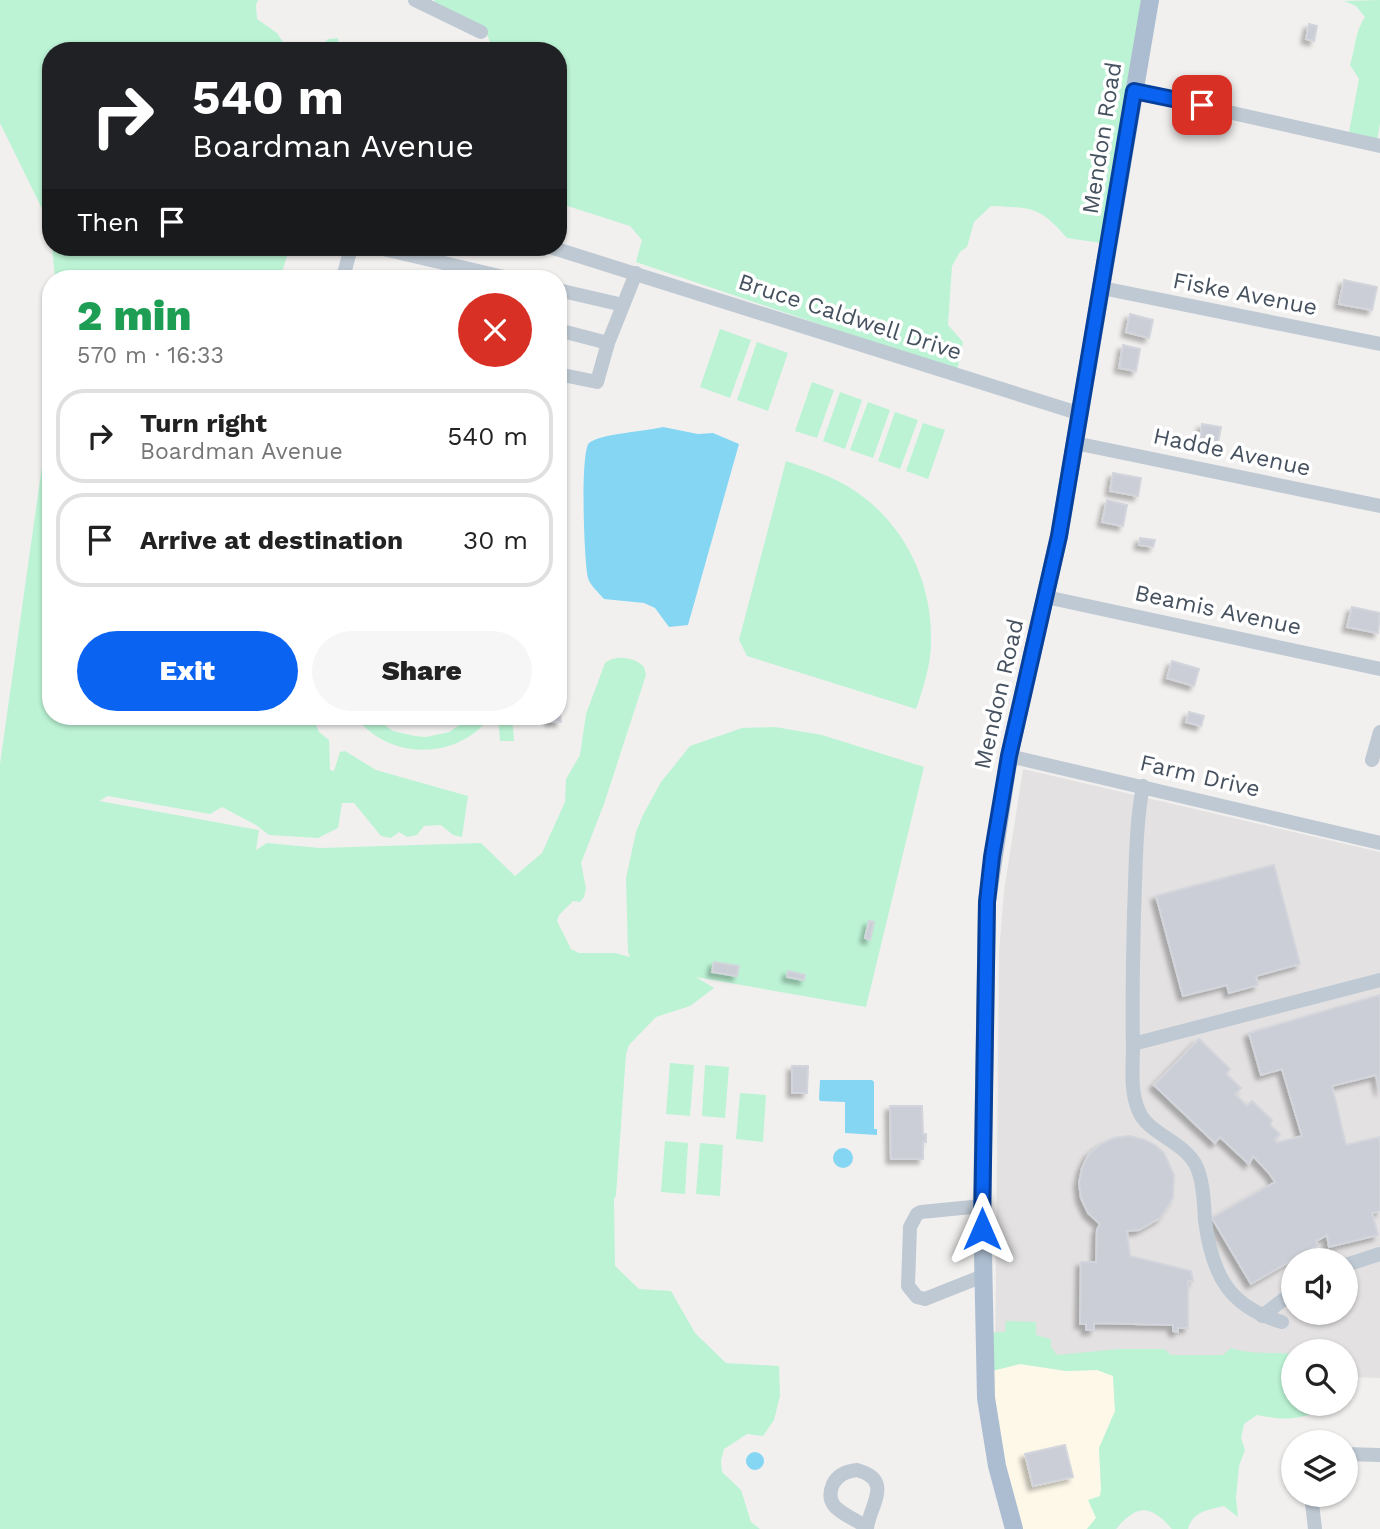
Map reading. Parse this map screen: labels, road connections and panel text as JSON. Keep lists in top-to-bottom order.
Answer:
{
  "streets": {
    "main road": ["Mendon Road"],
    "street": [
      "Fiske Avenue",
      "Bruce Caldwell Drive",
      "Hadde Avenue",
      "Beamis Avenue",
      "Farm Drive"
    ]
  },
  "crossings": [
    ["Mendon Road", "Fiske Avenue"],
    ["Mendon Road", "Bruce Caldwell Drive"],
    ["Mendon Road", "Hadde Avenue"],
    ["Mendon Road", "Beamis Avenue"],
    ["Mendon Road", "Farm Drive"]
  ],
  "page": {
    "turn": ["540 m", "Boardman Avenue"],
    "then": "Then",
    "heading": ["2 min", "570 m · 16:33"],
    "list": [
      {
        "name": "Turn right",
        "note": "Boardman Avenue",
        "value": "540 m"
      },
      {
        "name": "Arrive at destination",
        "value": "30 m"
      }
    ],
    "buttons": ["Exit", "Share"]
  }
}
